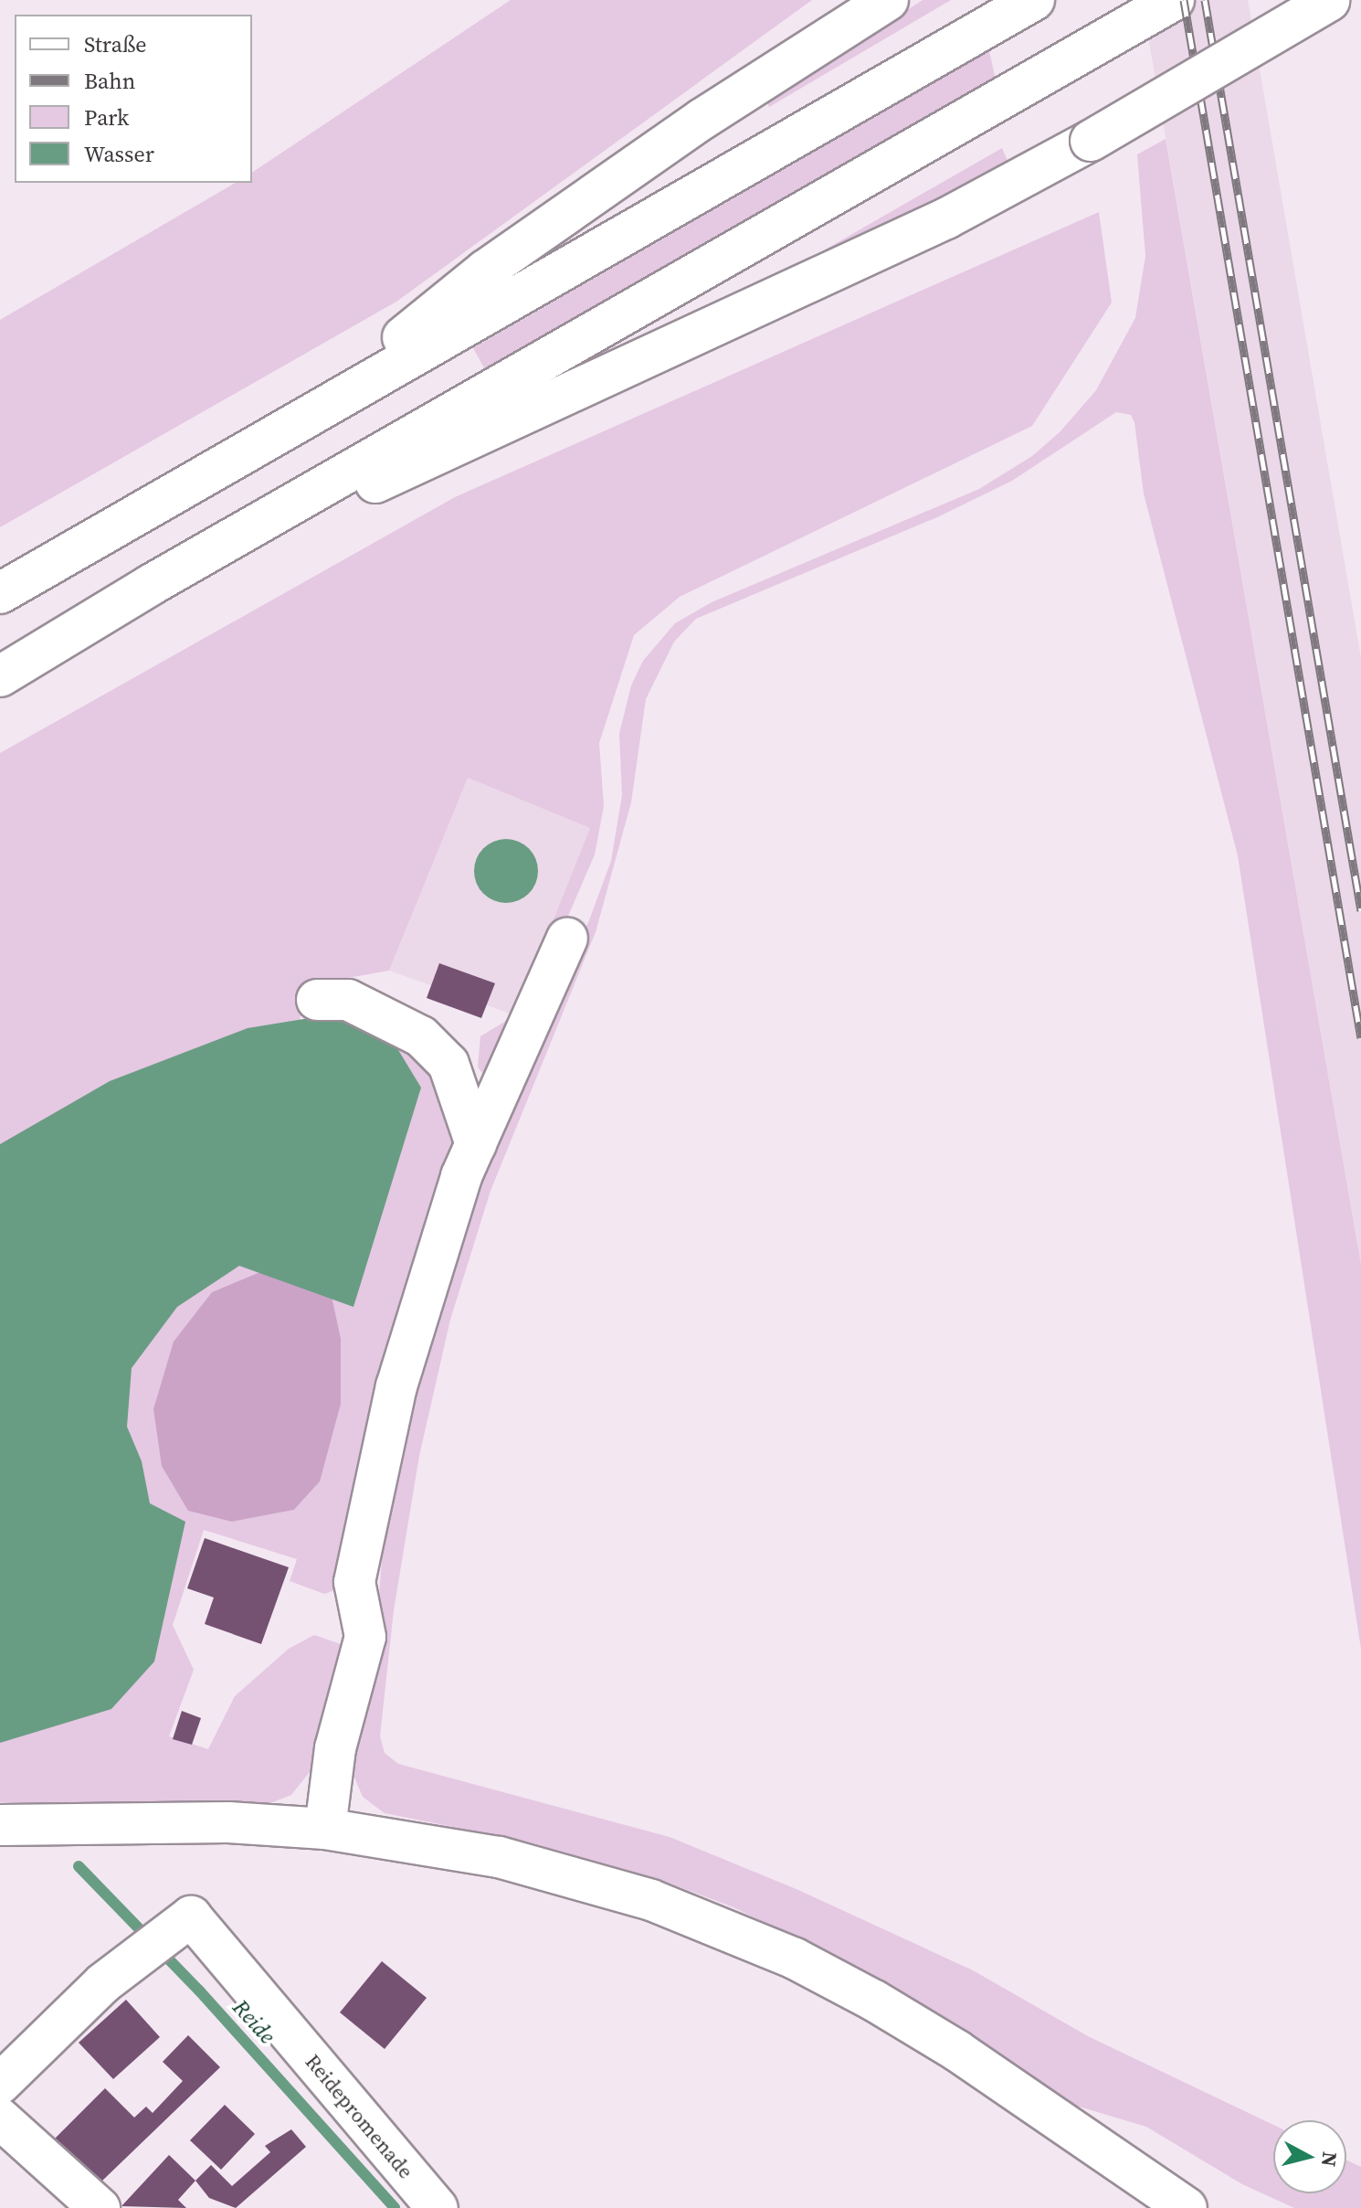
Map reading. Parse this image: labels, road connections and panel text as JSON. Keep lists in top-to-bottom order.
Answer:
{
  "streets": {
    "main road": ["Reidepromenade"]
  },
  "water": ["Reide"],
  "legend": [
    "Straße",
    "Bahn",
    "Park",
    "Wasser"
  ],
  "north": "right"
}
